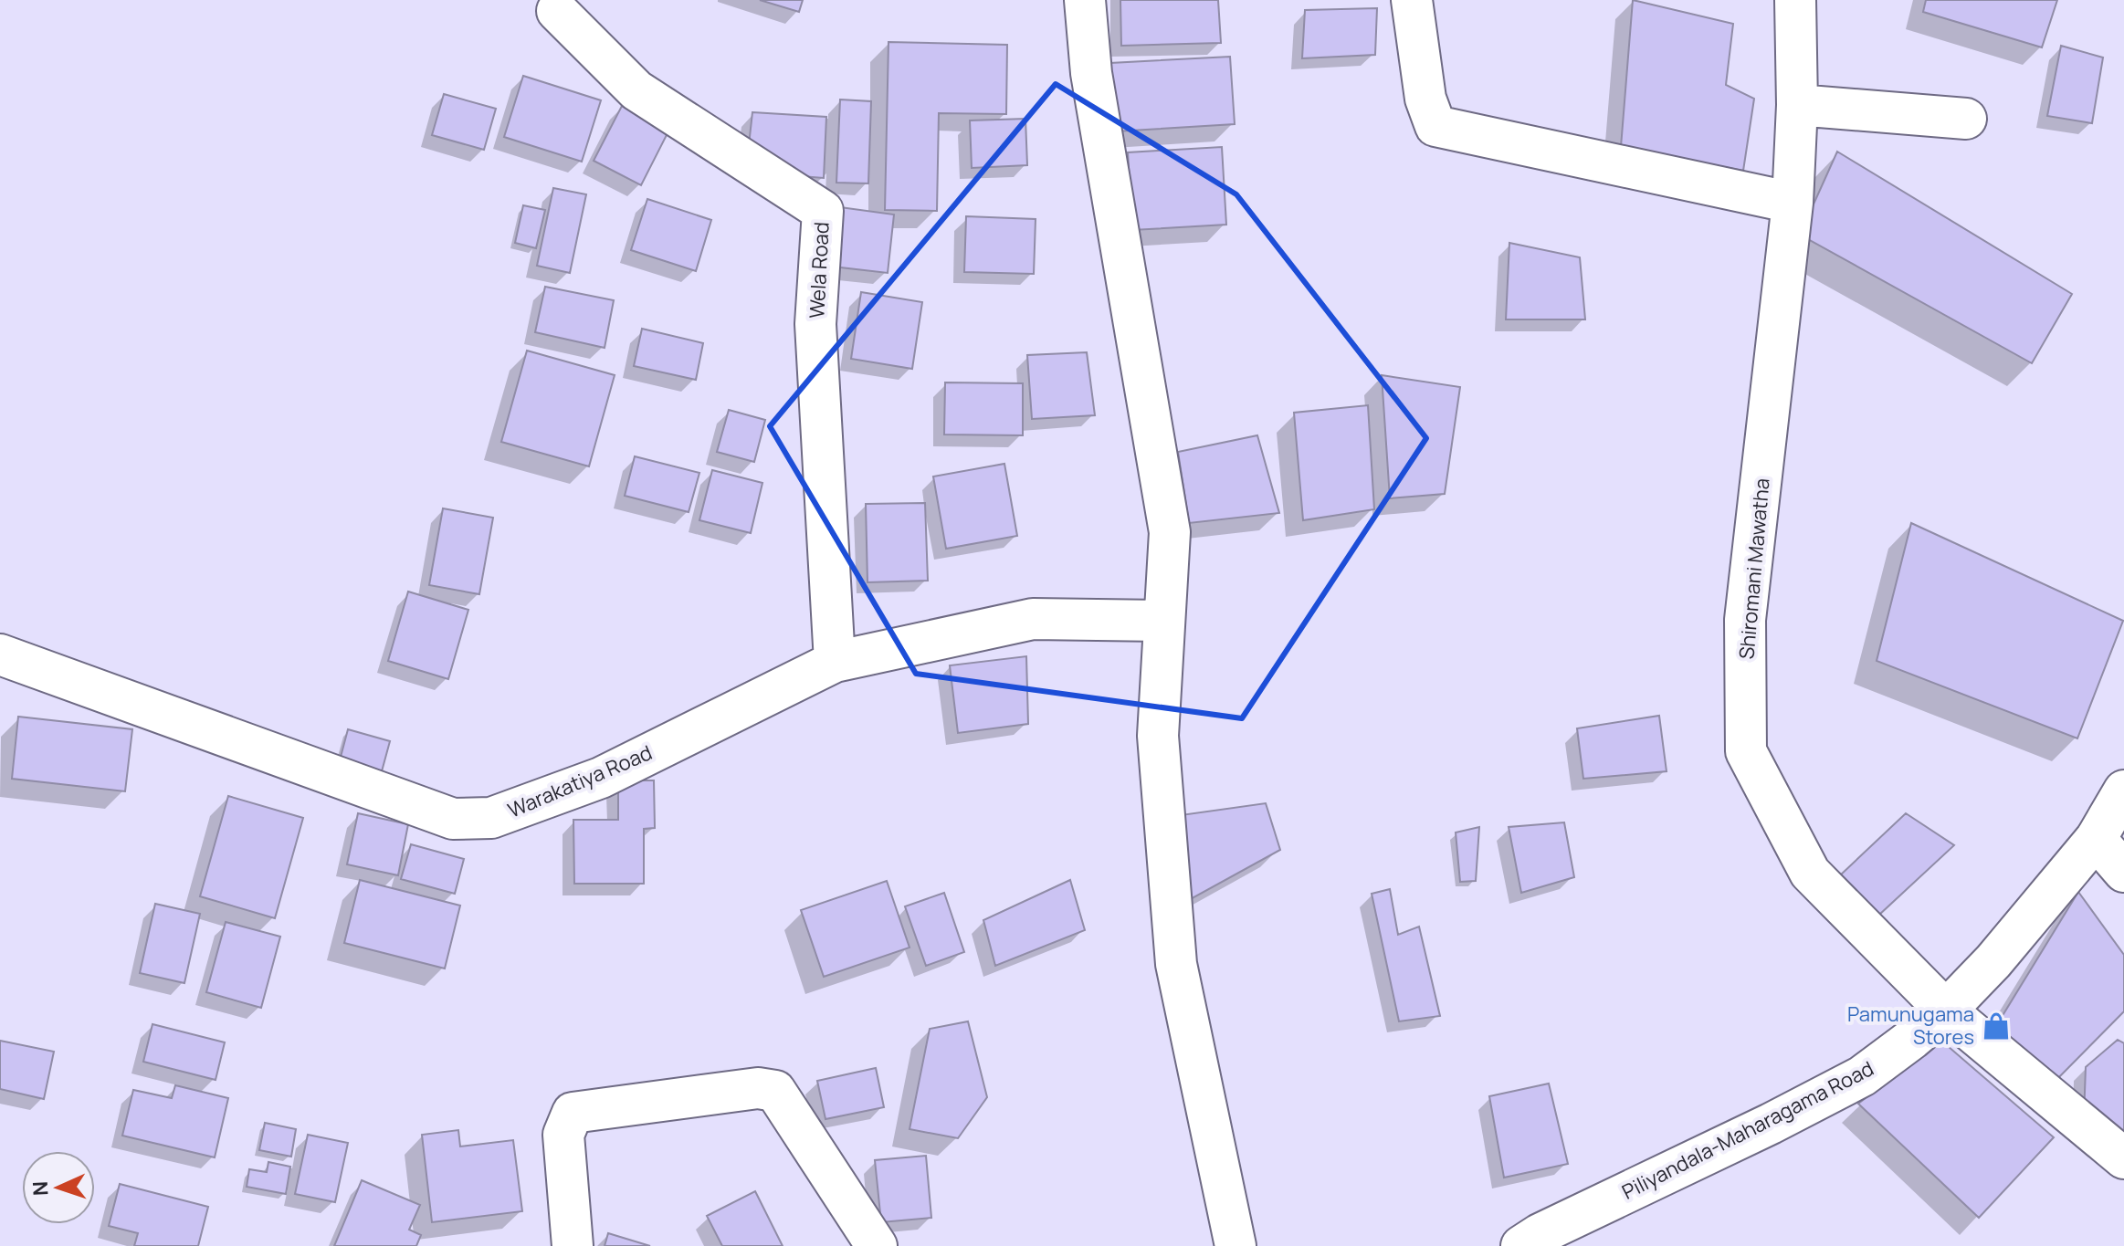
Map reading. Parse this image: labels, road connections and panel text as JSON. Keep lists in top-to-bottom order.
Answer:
{
  "streets": {
    "street": [
      "Wela Road",
      "Shiromani Mawatha",
      "Warakatiya Road",
      "Piliyandala-Maharagama Road"
    ]
  },
  "crossings": [
    ["Wela Road", "Warakatiya Road"],
    ["Shiromani Mawatha", "Piliyandala-Maharagama Road"]
  ],
  "places": {
    "shop": ["Pamunugama Stores"]
  },
  "north": "left"
}
